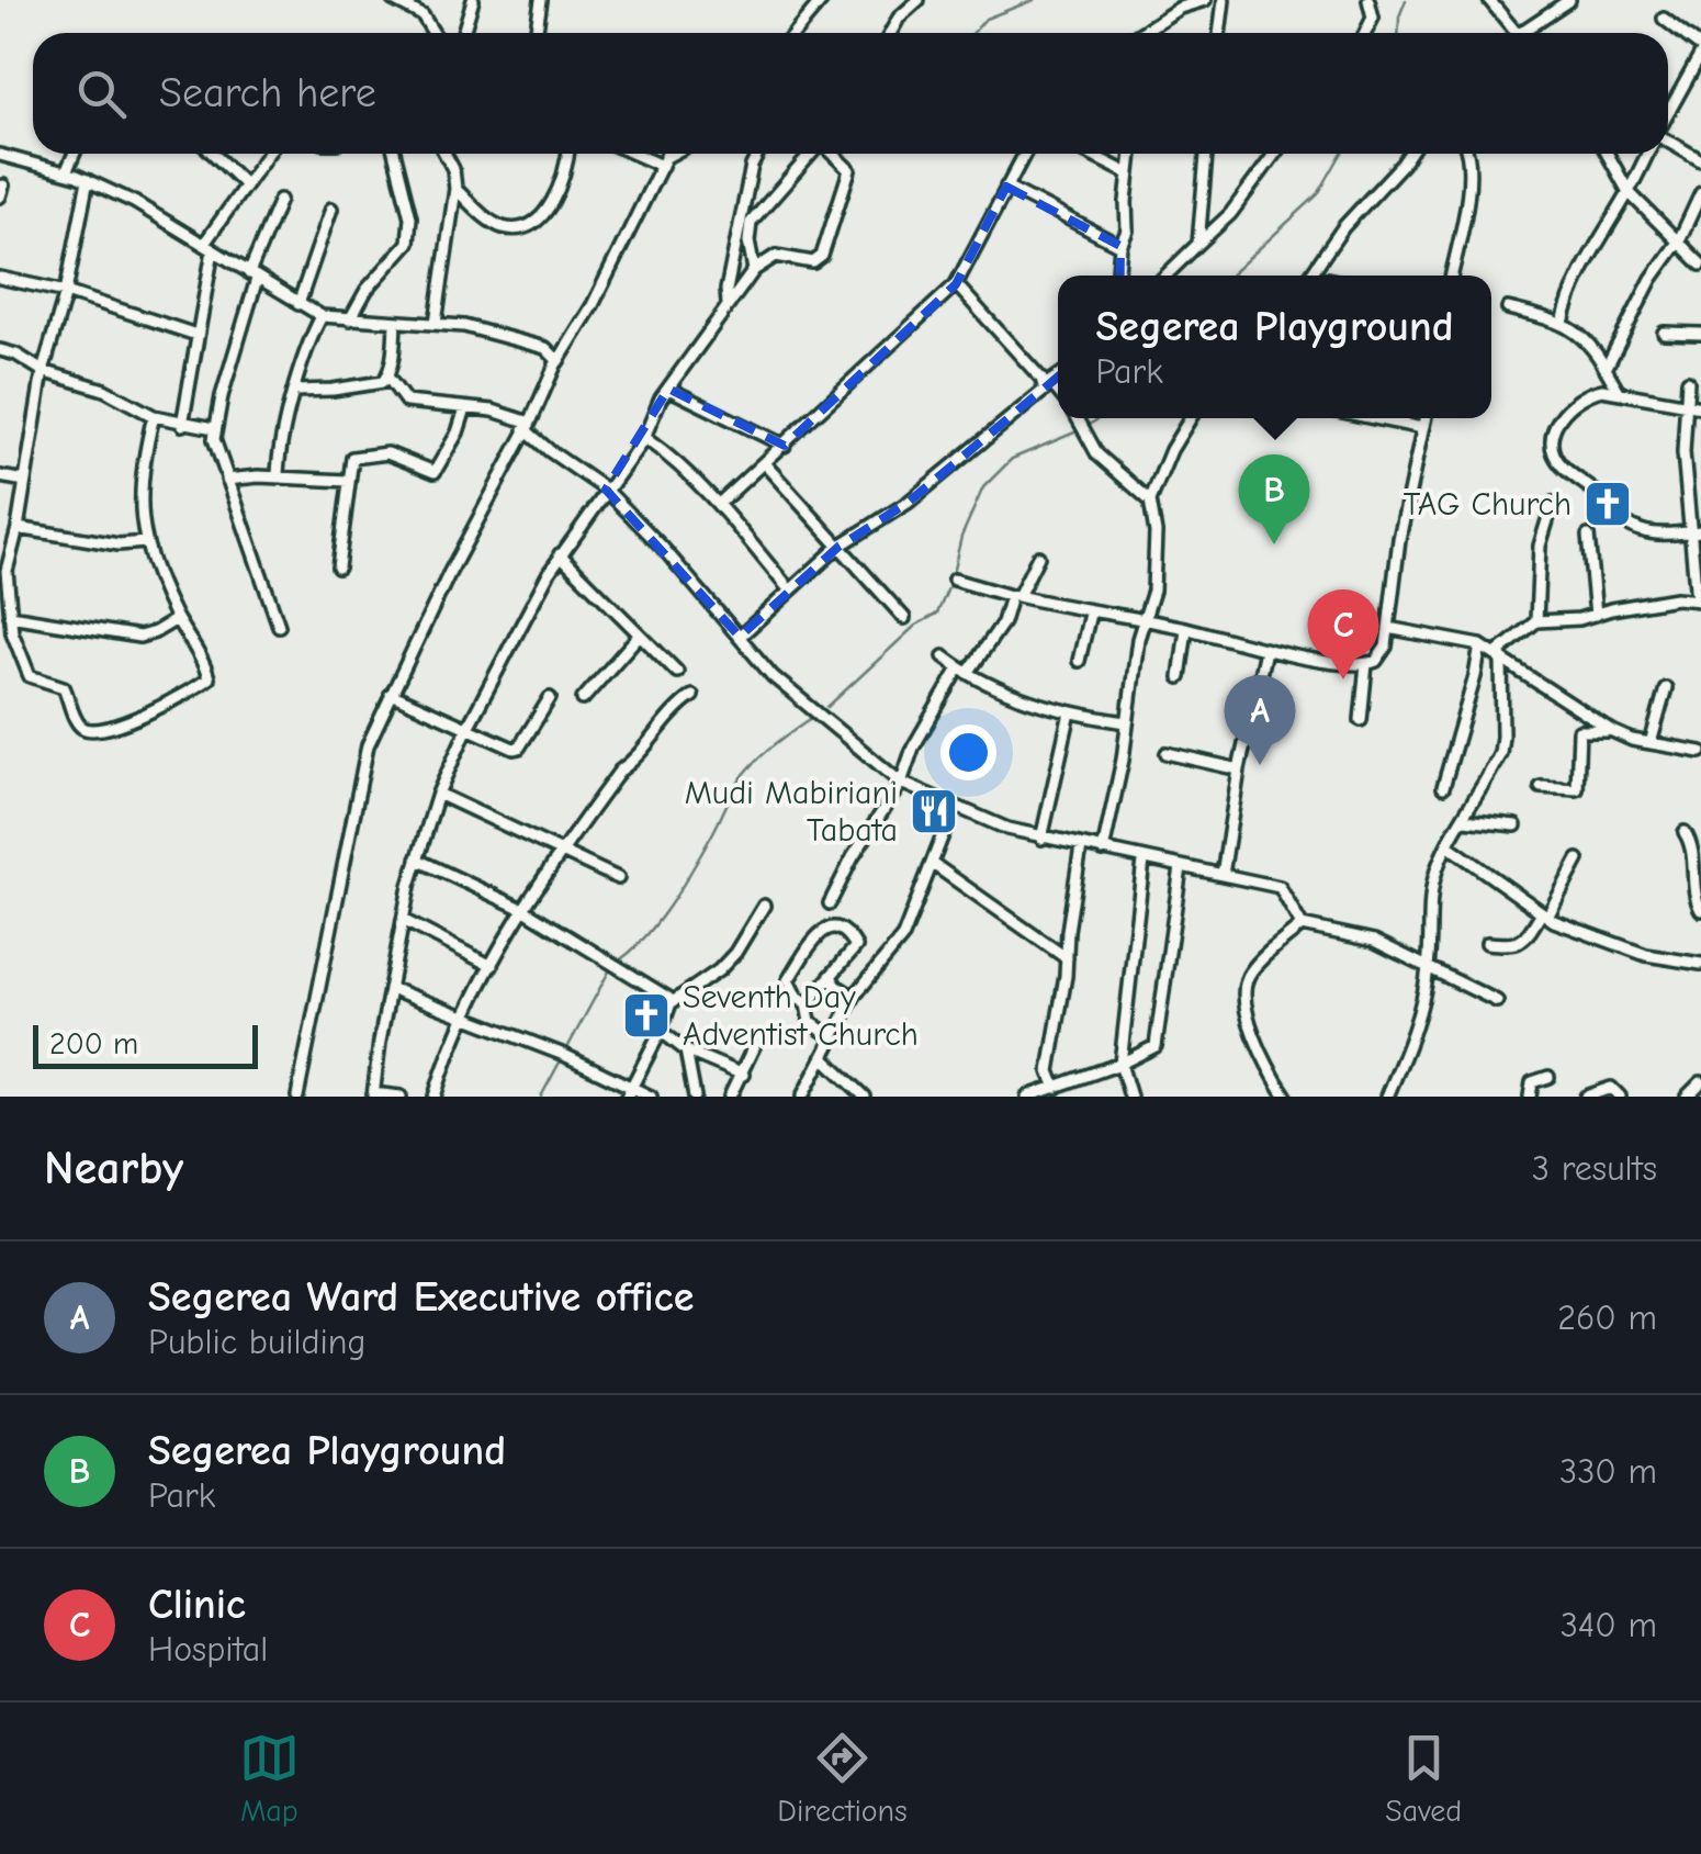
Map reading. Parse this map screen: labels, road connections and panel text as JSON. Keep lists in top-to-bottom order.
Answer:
{
  "places": {
    "church": ["TAG Church", "Seventh Day Adventist Church"],
    "restaurant": ["Mudi Mabiriani Tabata"]
  },
  "scale_bar": "200 m",
  "page": {
    "search": "Search here",
    "popup": ["Segerea Playground", "Park"],
    "pins": ["B", "C", "A"],
    "scale": "200 m",
    "heading": ["Nearby", "3 results"],
    "list": [
      {
        "mark": "A",
        "name": "Segerea Ward Executive office",
        "note": "Public building",
        "value": "260 m"
      },
      {
        "mark": "B",
        "name": "Segerea Playground",
        "note": "Park",
        "value": "330 m"
      },
      {
        "mark": "C",
        "name": "Clinic",
        "note": "Hospital",
        "value": "340 m"
      }
    ],
    "nav": ["Map", "Directions", "Saved"]
  }
}
